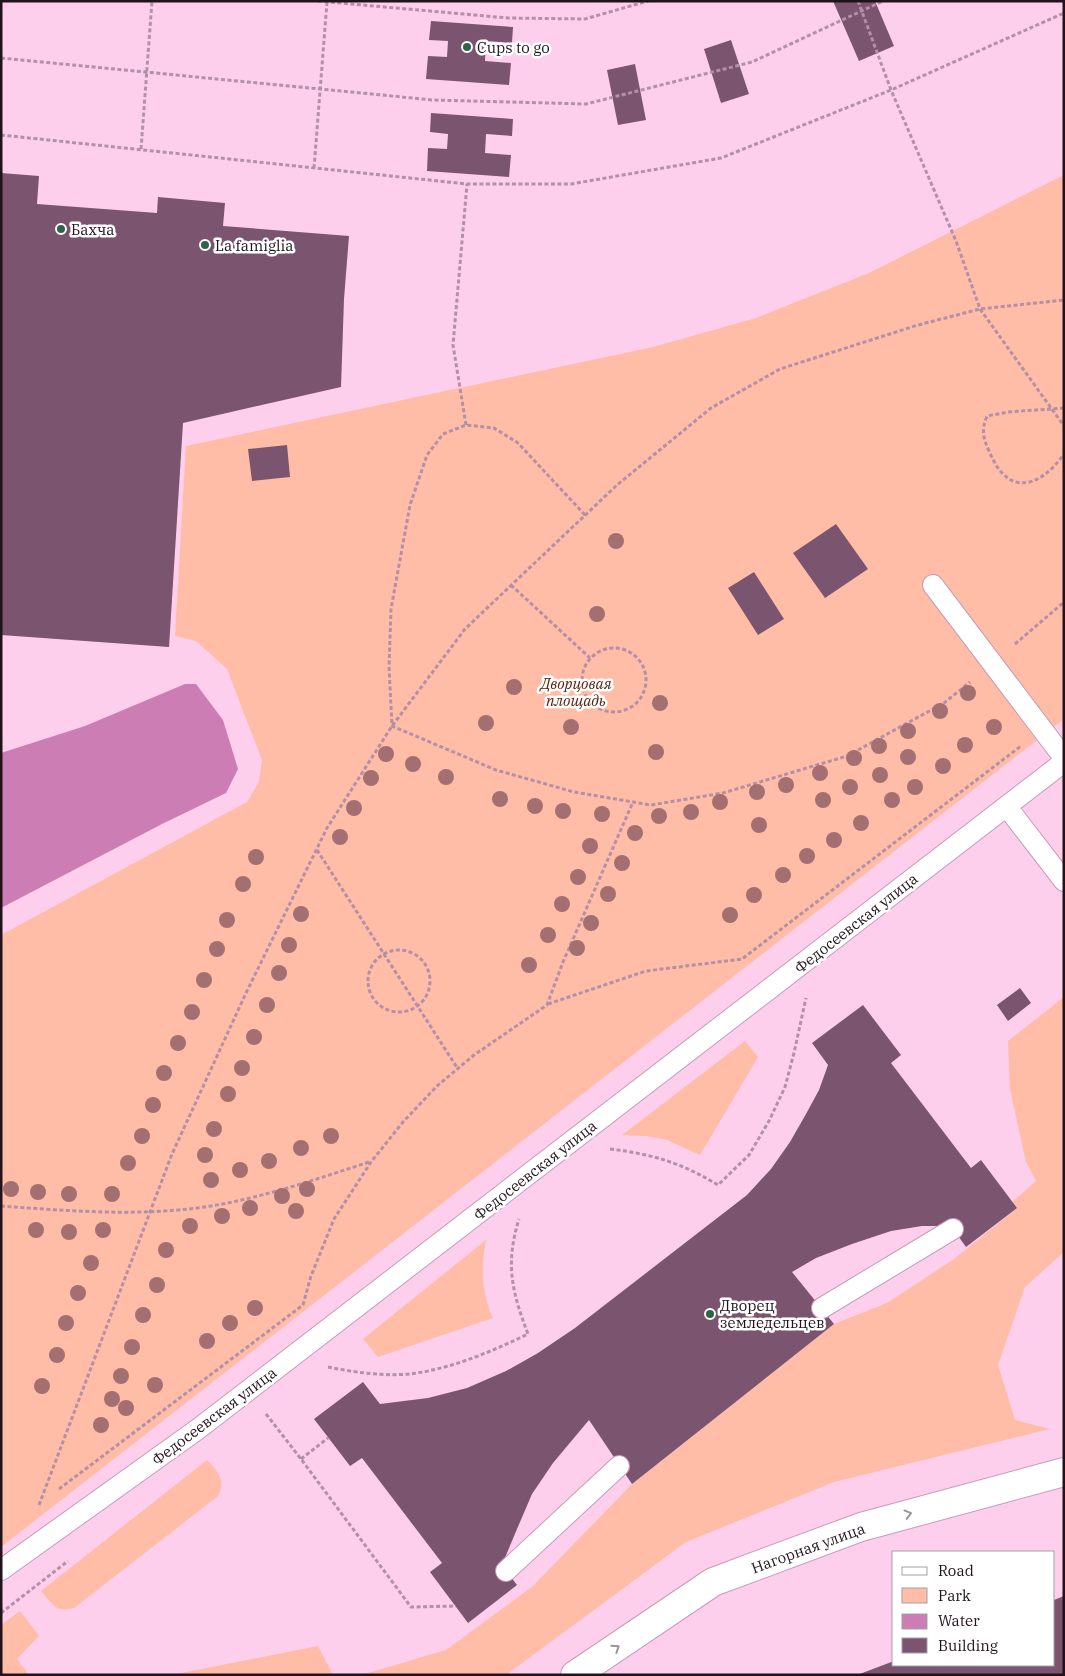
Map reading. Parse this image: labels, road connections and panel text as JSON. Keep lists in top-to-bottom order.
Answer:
{
  "streets": {
    "street": ["Нагорная улица"],
    "lane": ["Федосеевская улица"]
  },
  "one_way": ["Нагорная улица"],
  "parks": ["Дворцовая площадь"],
  "places": [
    "Cups to go",
    "Бахча",
    "La famiglia",
    "Дворец земледельцев"
  ],
  "legend": [
    "Road",
    "Park",
    "Water",
    "Building"
  ]
}
